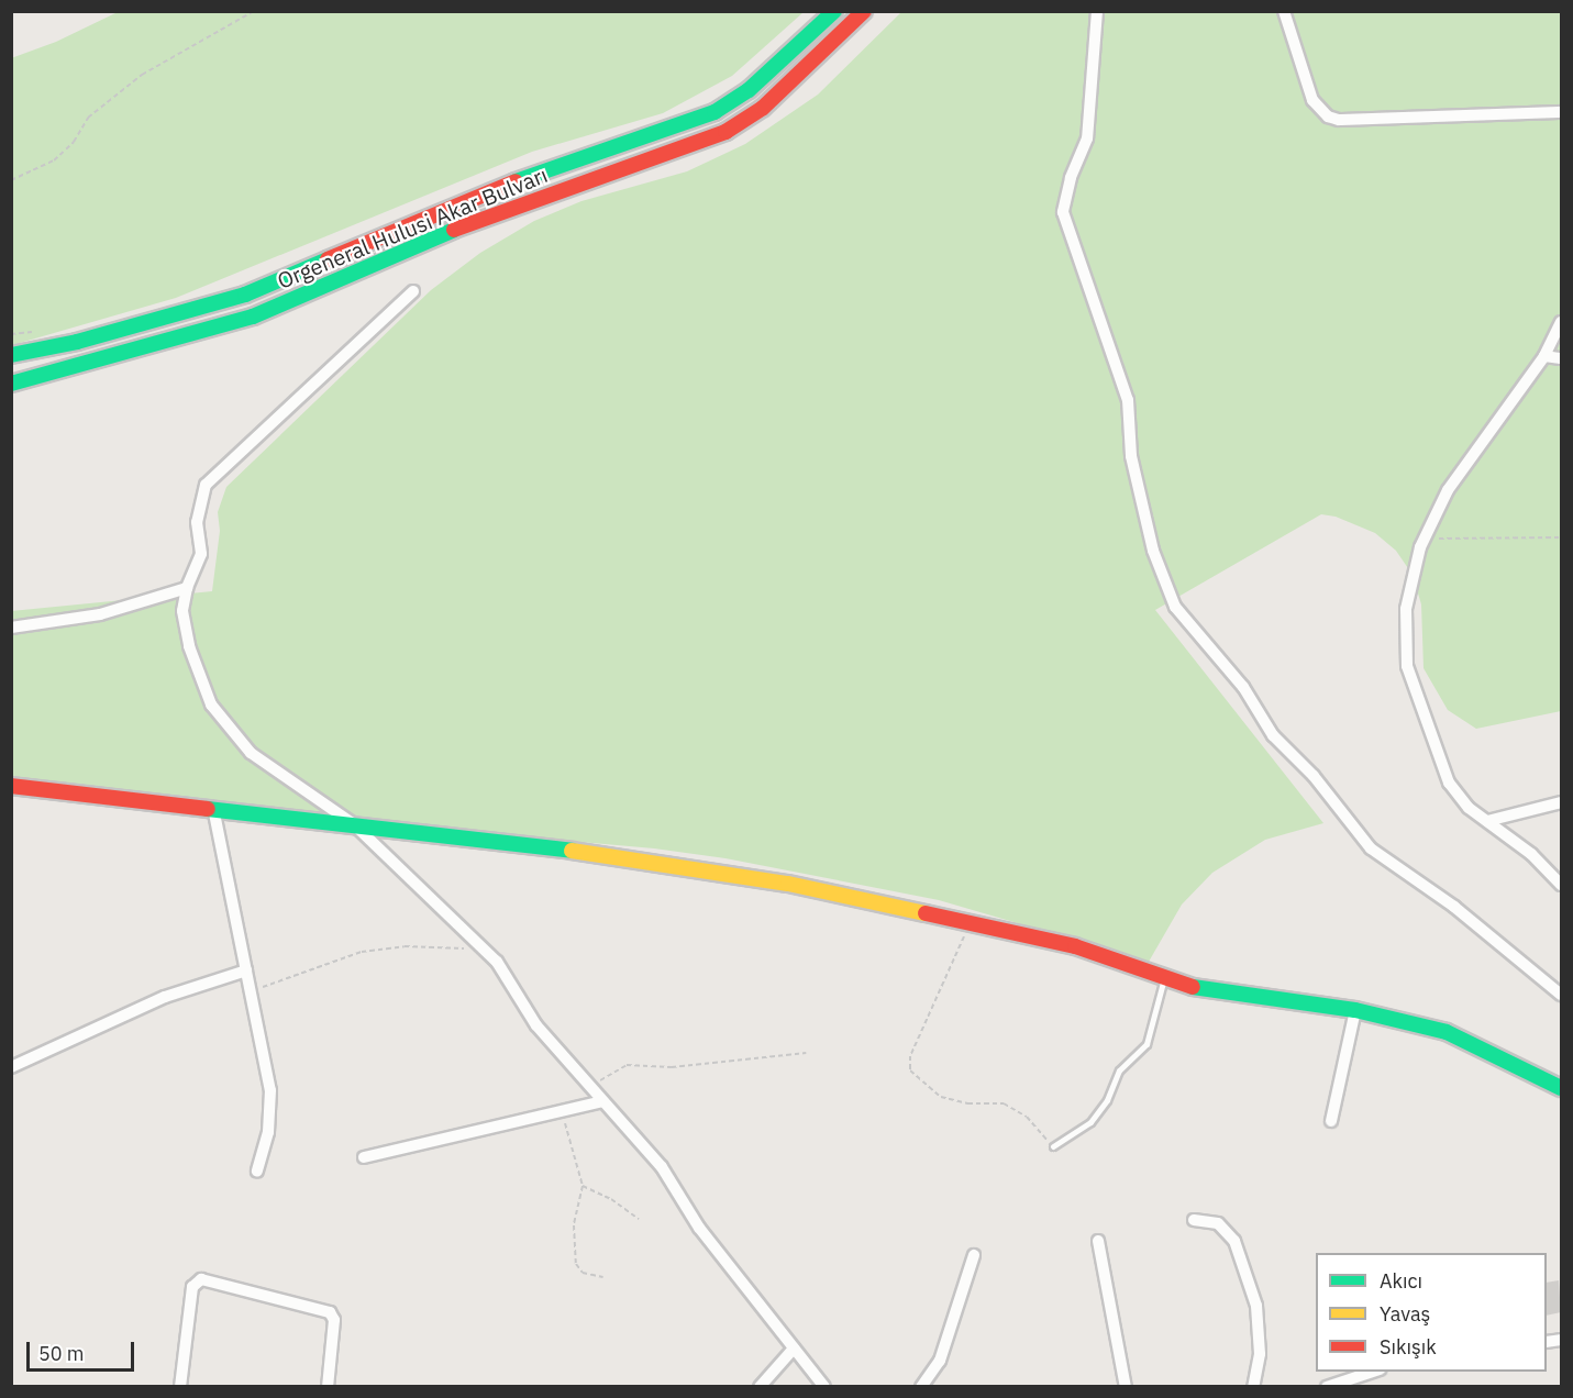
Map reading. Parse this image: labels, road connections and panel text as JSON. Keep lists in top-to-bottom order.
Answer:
{
  "streets": {
    "main road": ["Orgeneral Hulusi Akar Bulvarı"]
  },
  "legend": ["Akıcı", "Yavaş", "Sıkışık"],
  "scale_bar": "50 m"
}
